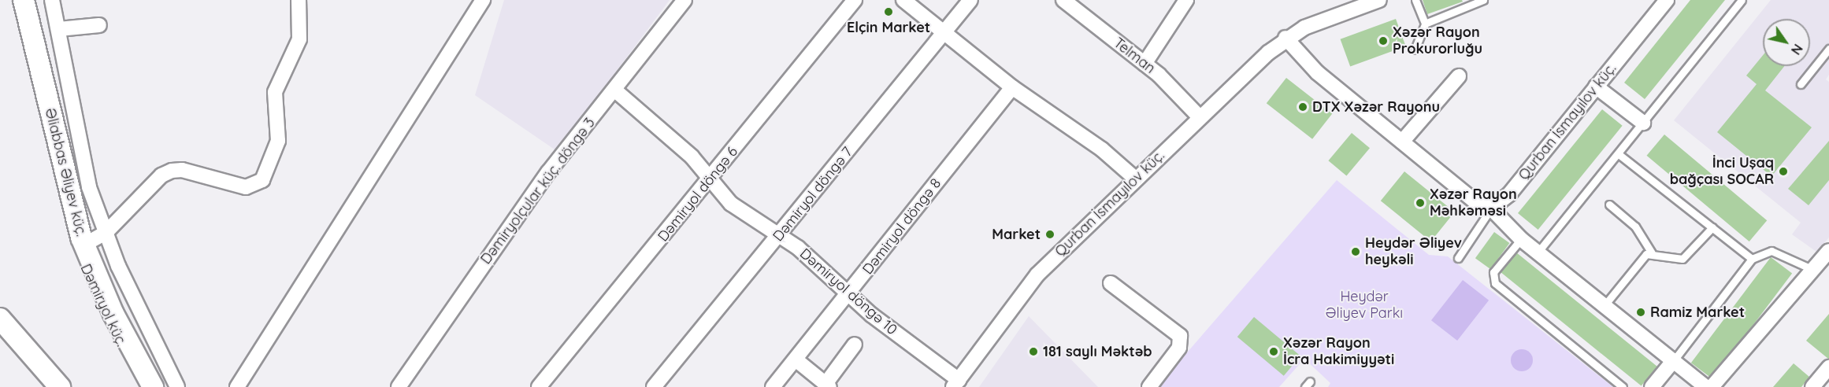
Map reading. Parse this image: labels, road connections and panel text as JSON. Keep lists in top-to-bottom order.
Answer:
{
  "streets": {
    "main road": ["Əliabbas Əliyev küç.", "Dəmiryol küç."],
    "street": [
      "Telman",
      "Qurban İsmayılov küç.",
      "Dəmiryolçular küç. döngə 3",
      "Dəmiryol döngə 6",
      "Dəmiryol döngə 7",
      "Dəmiryol döngə 8",
      "Dəmiryol döngə 10"
    ]
  },
  "crossings": [
    ["Telman", "Qurban İsmayılov küç."],
    ["Qurban İsmayılov küç.", "Dəmiryol döngə 10"],
    ["Dəmiryolçular küç. döngə 3", "Dəmiryol döngə 10"],
    ["Dəmiryol döngə 6", "Dəmiryol döngə 10"],
    ["Dəmiryol döngə 7", "Dəmiryol döngə 10"],
    ["Dəmiryol döngə 8", "Dəmiryol döngə 10"]
  ],
  "parks": ["Heydər Əliyev Parkı"],
  "places": [
    "Elçin Market",
    "Xəzər Rayon Prokurorluğu",
    "DTX Xəzər Rayonu",
    "İnci Uşaq bağçası SOCAR",
    "Xəzər Rayon Məhkəməsi",
    "Market",
    "Heydər Əliyev heykəli",
    "Ramiz Market",
    "181 saylı Məktəb",
    "Xəzər Rayon İcra Hakimiyyəti"
  ],
  "north": "bottom right"
}
